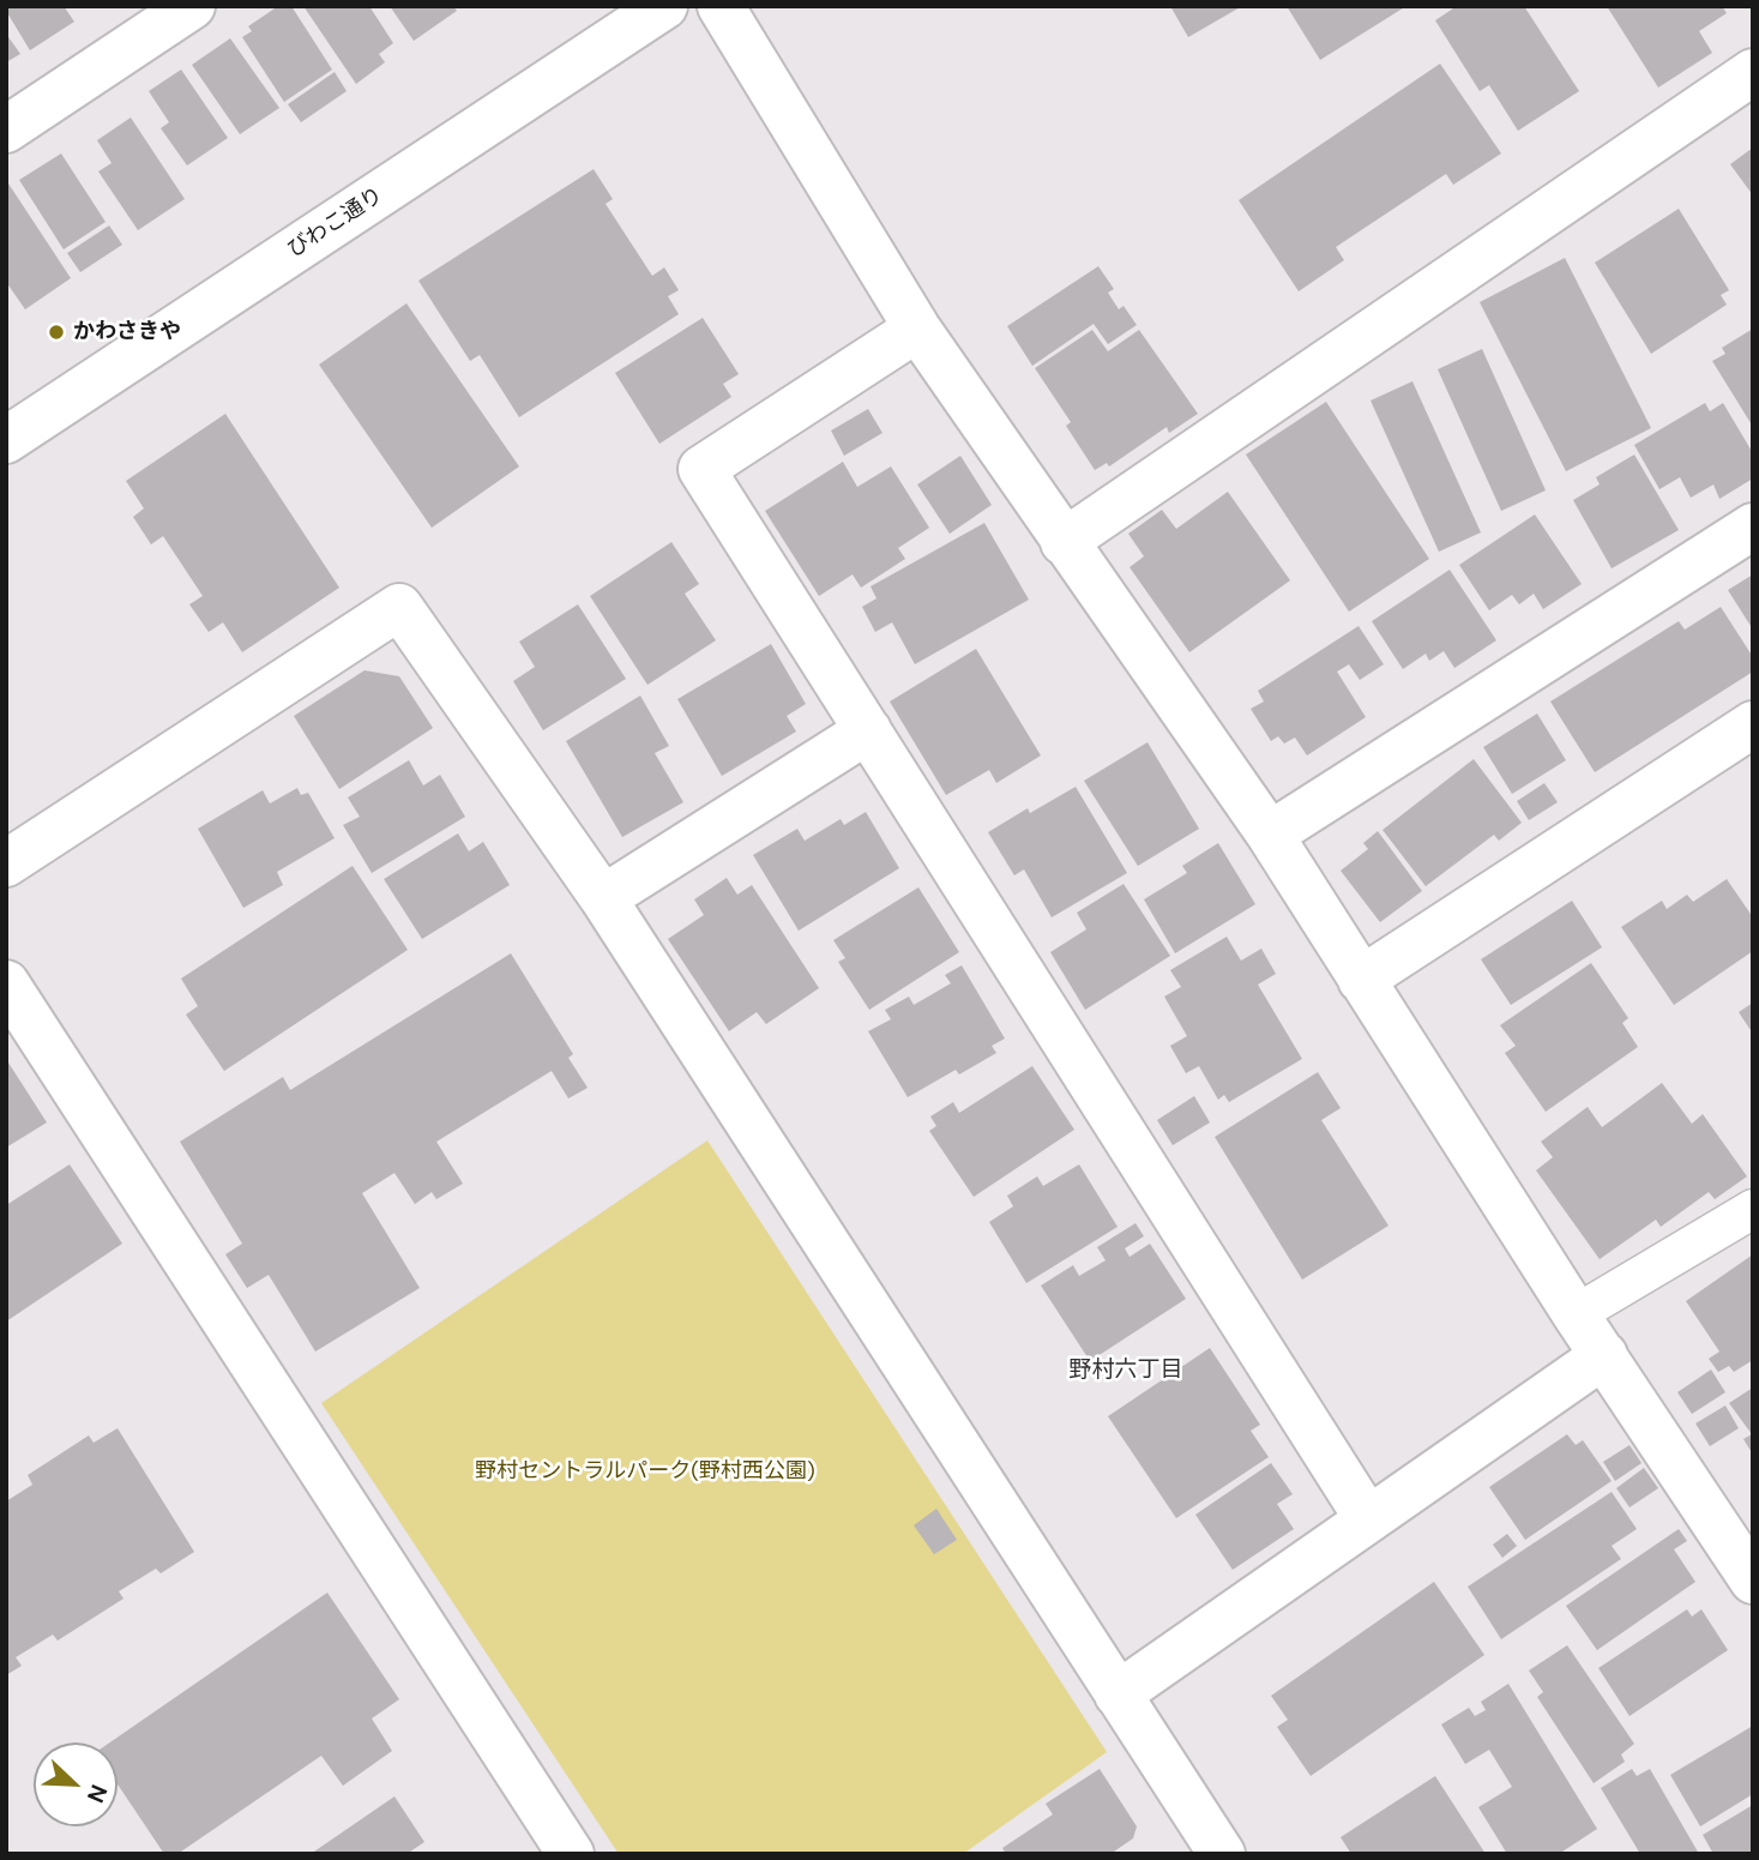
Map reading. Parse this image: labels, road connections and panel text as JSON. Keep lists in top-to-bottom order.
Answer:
{
  "streets": {
    "street": ["びわこ通り"]
  },
  "districts": ["野村六丁目"],
  "parks": ["野村セントラルパーク(野村西公園)"],
  "places": ["かわさきや"],
  "north": "bottom right"
}
